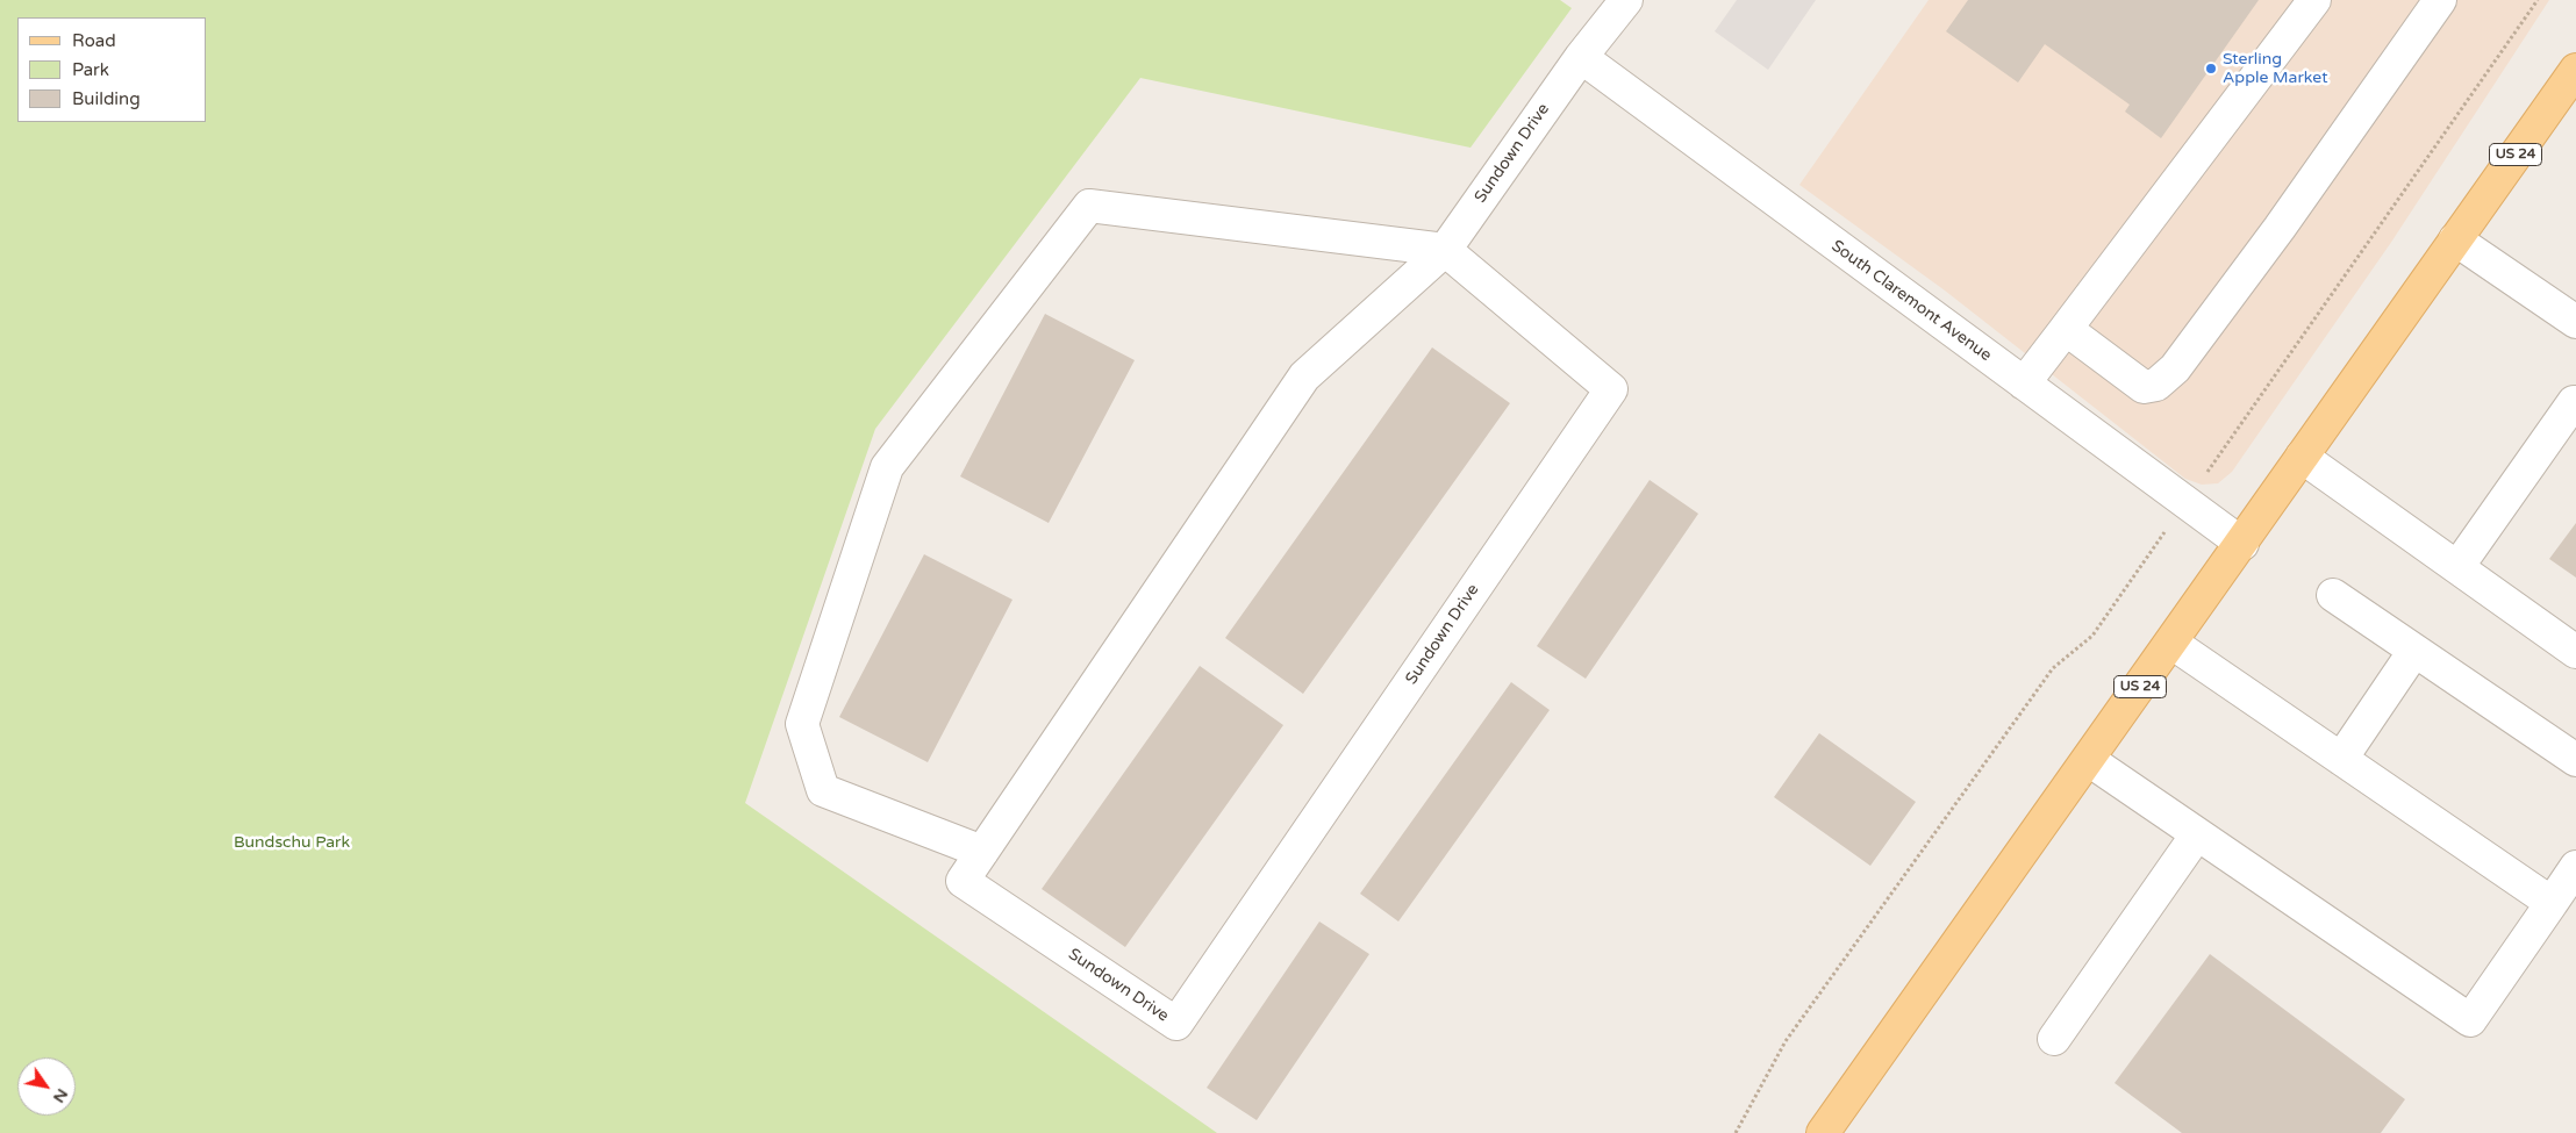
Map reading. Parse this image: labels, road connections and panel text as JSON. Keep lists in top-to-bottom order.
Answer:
{
  "streets": {
    "main road": ["US 24"],
    "street": ["Sundown Drive", "South Claremont Avenue"]
  },
  "crossings": [
    ["Sundown Drive", "South Claremont Avenue"],
    ["US 24", "South Claremont Avenue"]
  ],
  "parks": ["Bundschu Park"],
  "places": ["Sterling Apple Market"],
  "legend": ["Road", "Park", "Building"],
  "north": "bottom right"
}
